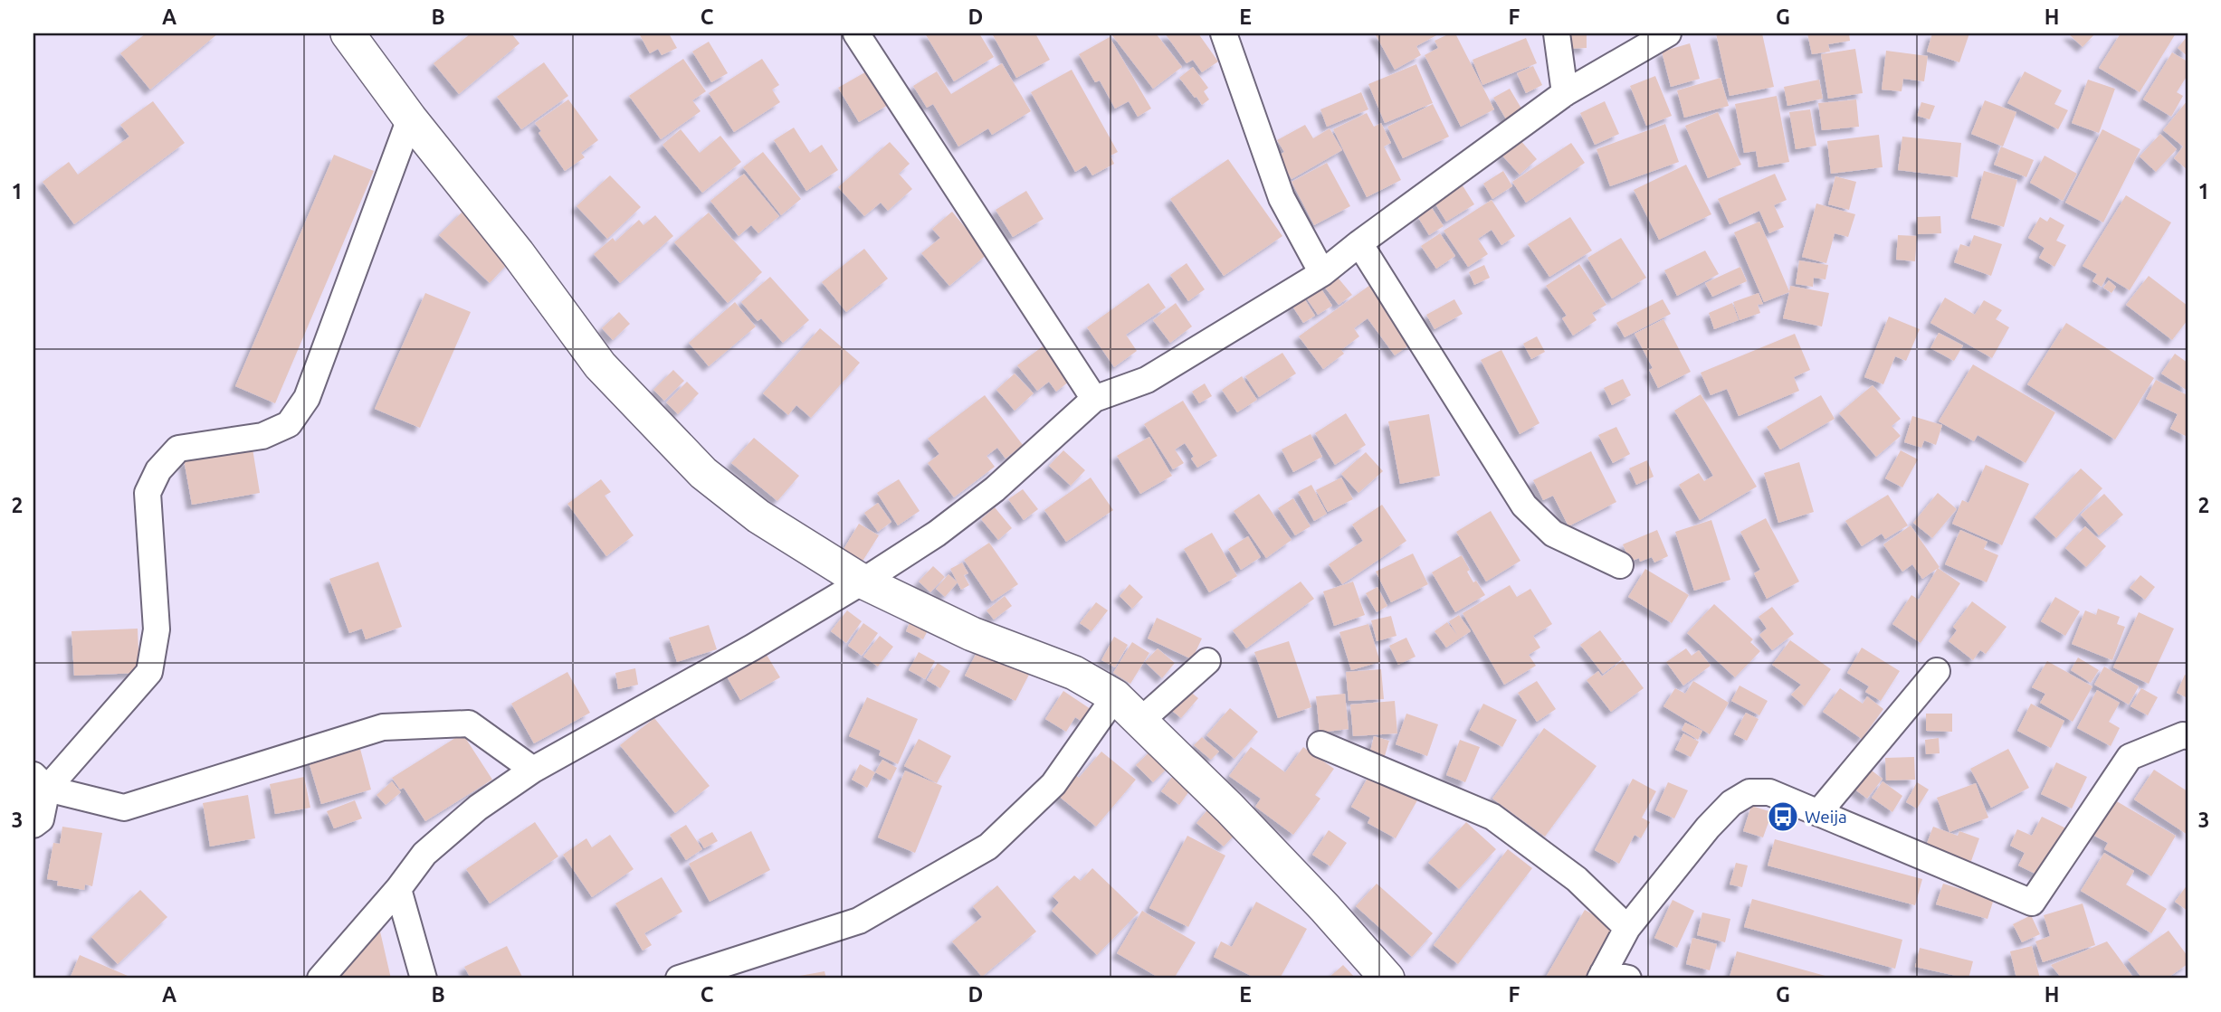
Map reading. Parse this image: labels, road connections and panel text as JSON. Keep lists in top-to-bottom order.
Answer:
{
  "places": {
    "bus stop": ["Weija"]
  },
  "grid": {
    "columns": [
      "A",
      "B",
      "C",
      "D",
      "E",
      "F",
      "G",
      "H"
    ],
    "rows": ["1", "2", "3"]
  }
}
